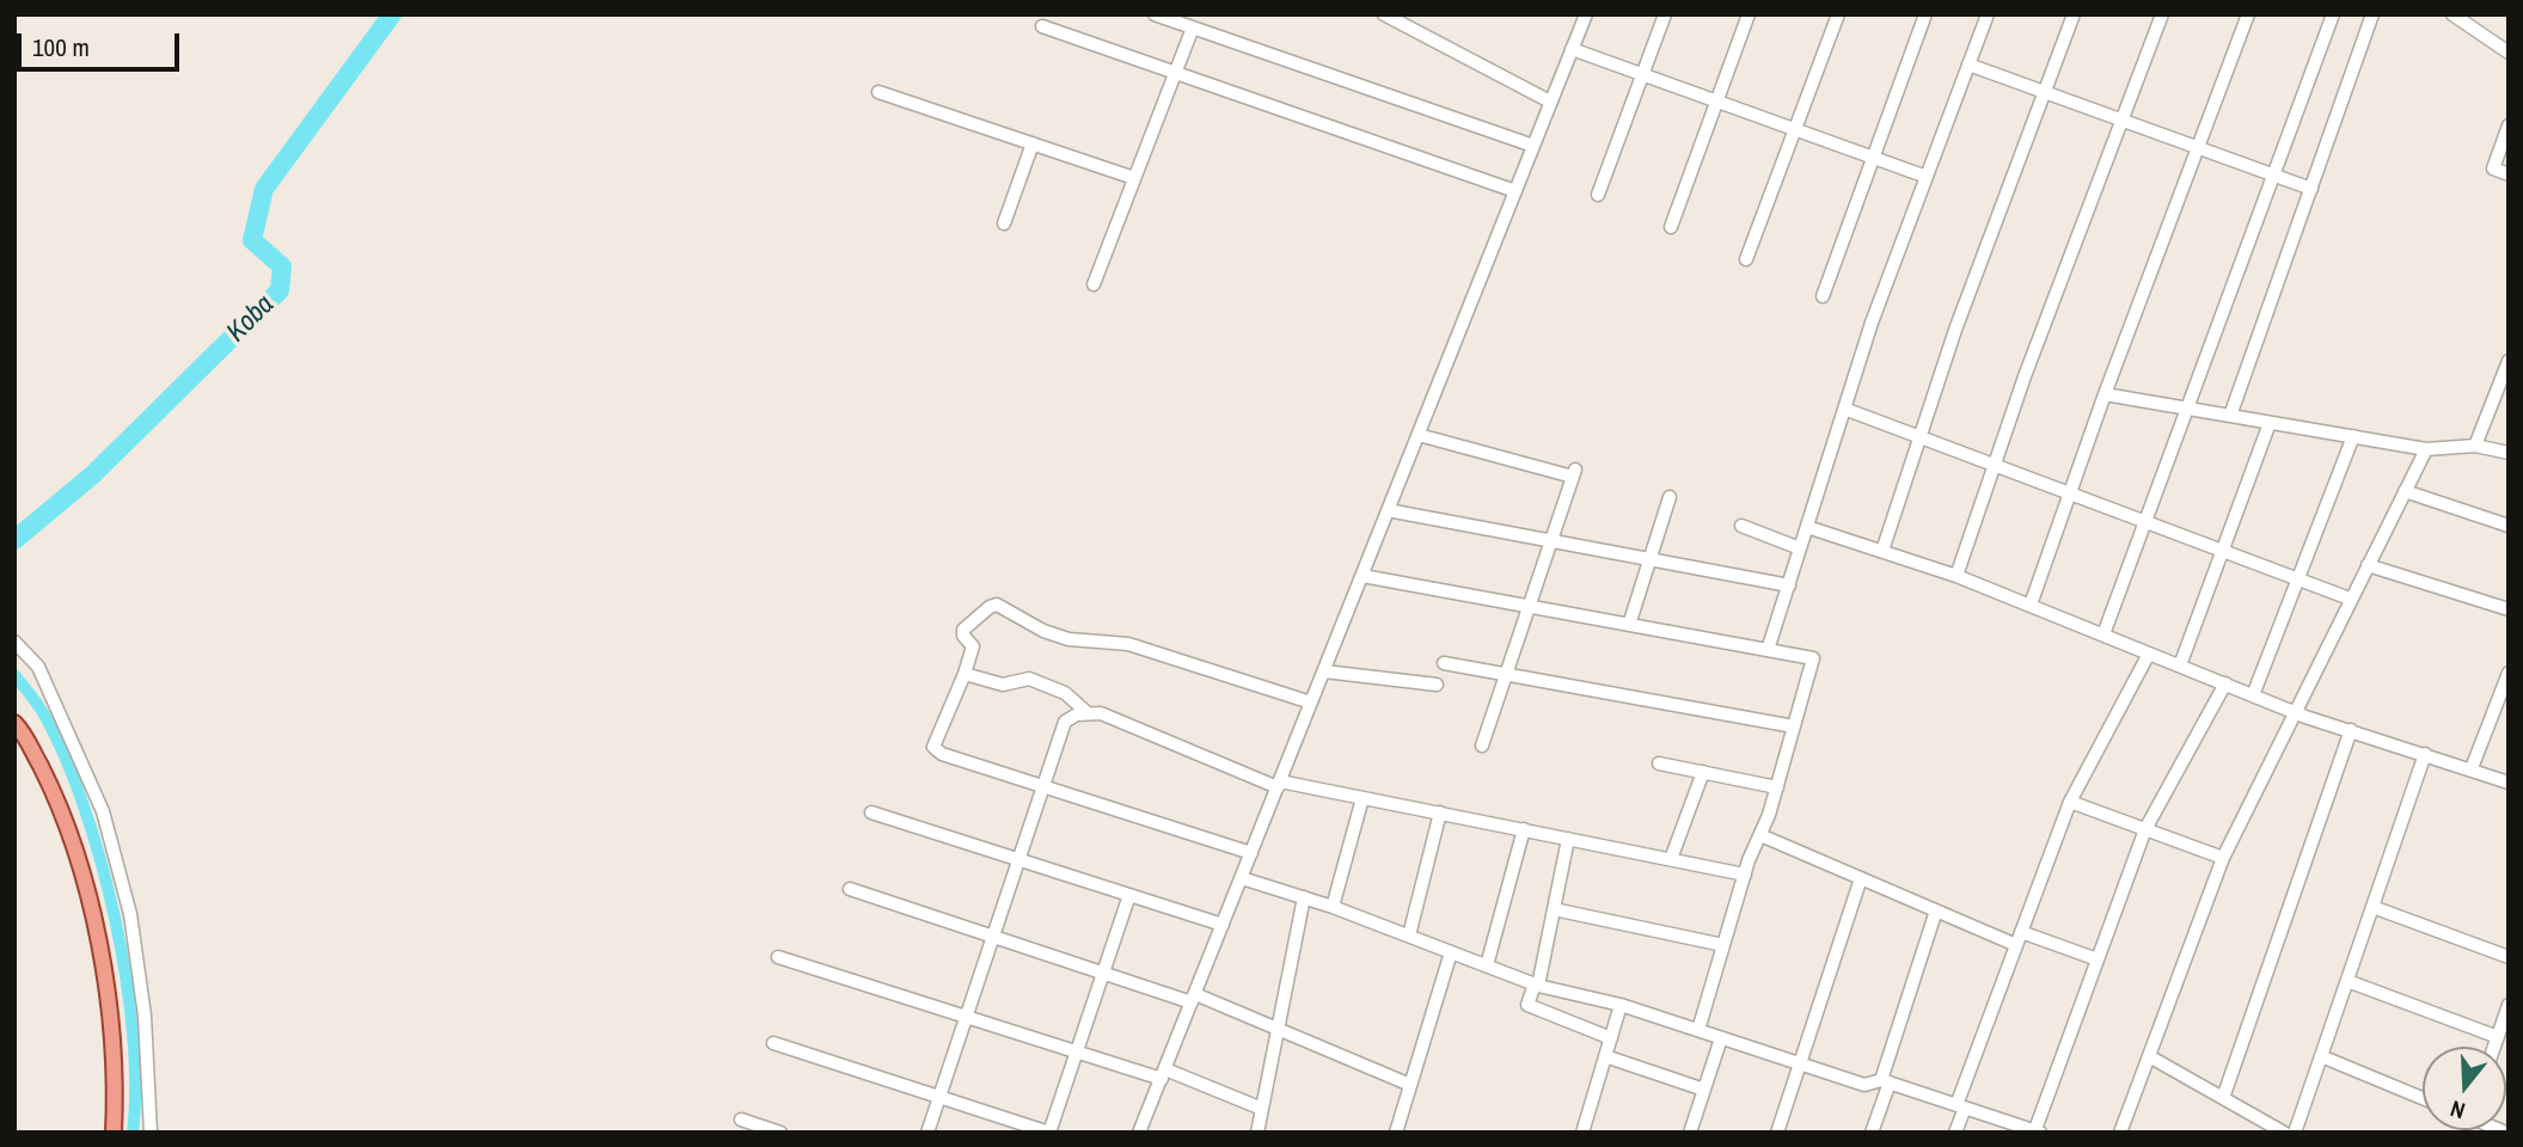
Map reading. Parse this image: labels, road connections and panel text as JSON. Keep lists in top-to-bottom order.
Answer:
{
  "water": ["Koba"],
  "scale_bar": "100 m",
  "north": "bottom"
}
